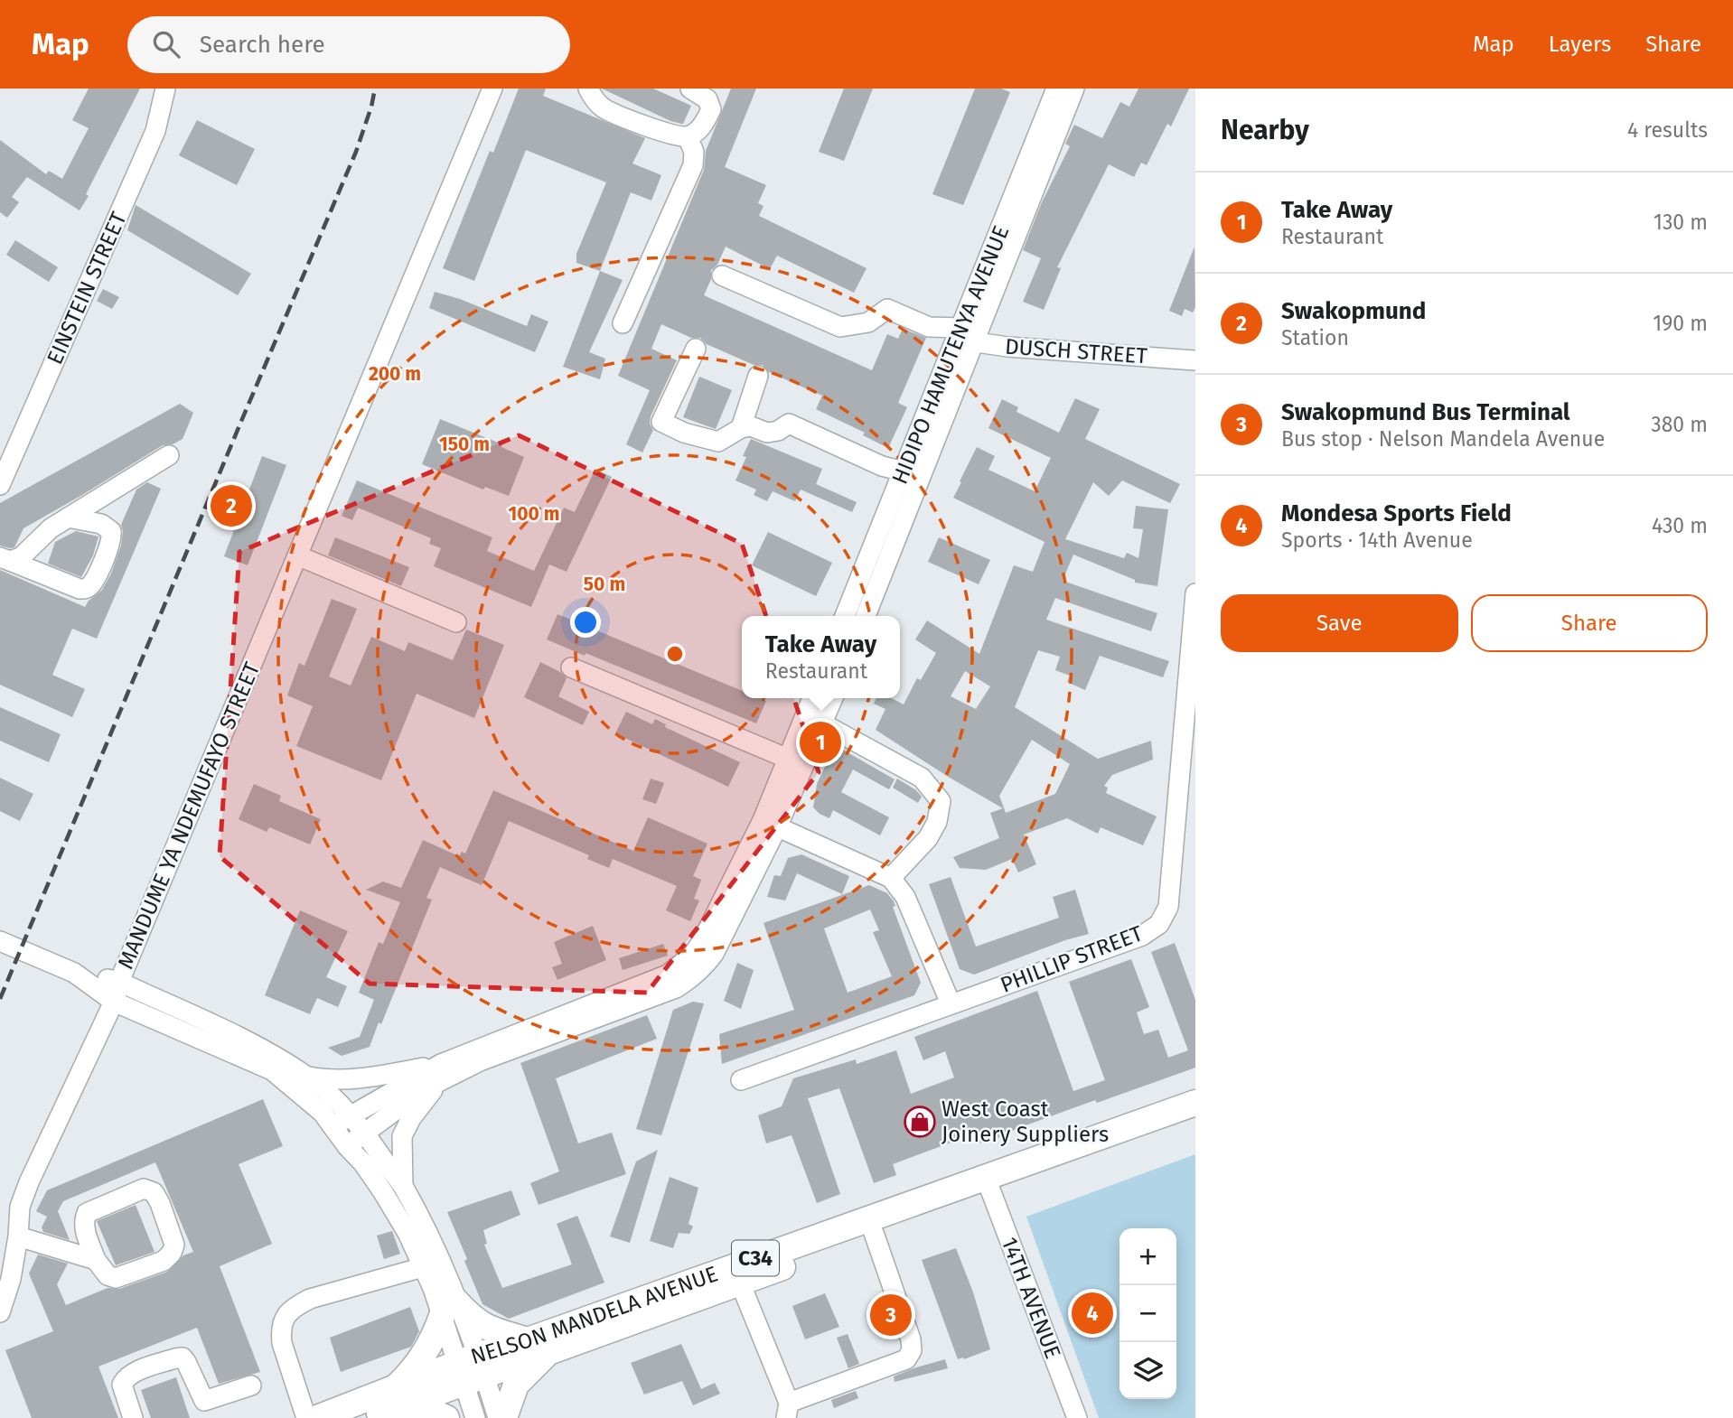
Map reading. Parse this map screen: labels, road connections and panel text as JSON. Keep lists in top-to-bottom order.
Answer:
{
  "streets": {
    "main road": ["C34", "NELSON MANDELA AVENUE"],
    "street": [
      "EINSTEIN STREET",
      "DUSCH STREET",
      "HIDIPO HAMUTENYA AVENUE",
      "MANDUME YA NDEMUFAYO STREET",
      "PHILLIP STREET",
      "14TH AVENUE"
    ]
  },
  "crossings": [
    ["DUSCH STREET", "HIDIPO HAMUTENYA AVENUE"],
    ["MANDUME YA NDEMUFAYO STREET", "NELSON MANDELA AVENUE"],
    ["14TH AVENUE", "NELSON MANDELA AVENUE"]
  ],
  "places": {
    "shop": ["West Coast Joinery Suppliers"]
  },
  "page": {
    "header": "Map",
    "search": "Search here",
    "nav": ["Map", "Layers", "Share"],
    "heading": ["Nearby", "4 results"],
    "list": [
      {
        "mark": "1",
        "name": "Take Away",
        "note": "Restaurant",
        "value": "130 m"
      },
      {
        "mark": "2",
        "name": "Swakopmund",
        "note": "Station",
        "value": "190 m"
      },
      {
        "mark": "3",
        "name": "Swakopmund Bus Terminal",
        "note": "Bus stop · Nelson Mandela Avenue",
        "value": "380 m"
      },
      {
        "mark": "4",
        "name": "Mondesa Sports Field",
        "note": "Sports · 14th Avenue",
        "value": "430 m"
      }
    ],
    "pins": [
      "2",
      "1",
      "4",
      "3"
    ],
    "buttons": ["Save", "Share"],
    "popup": ["Take Away", "Restaurant"],
    "map_buttons": ["+", "−"]
  },
  "rings": [
    "200 m",
    "150 m",
    "100 m",
    "50 m"
  ]
}
